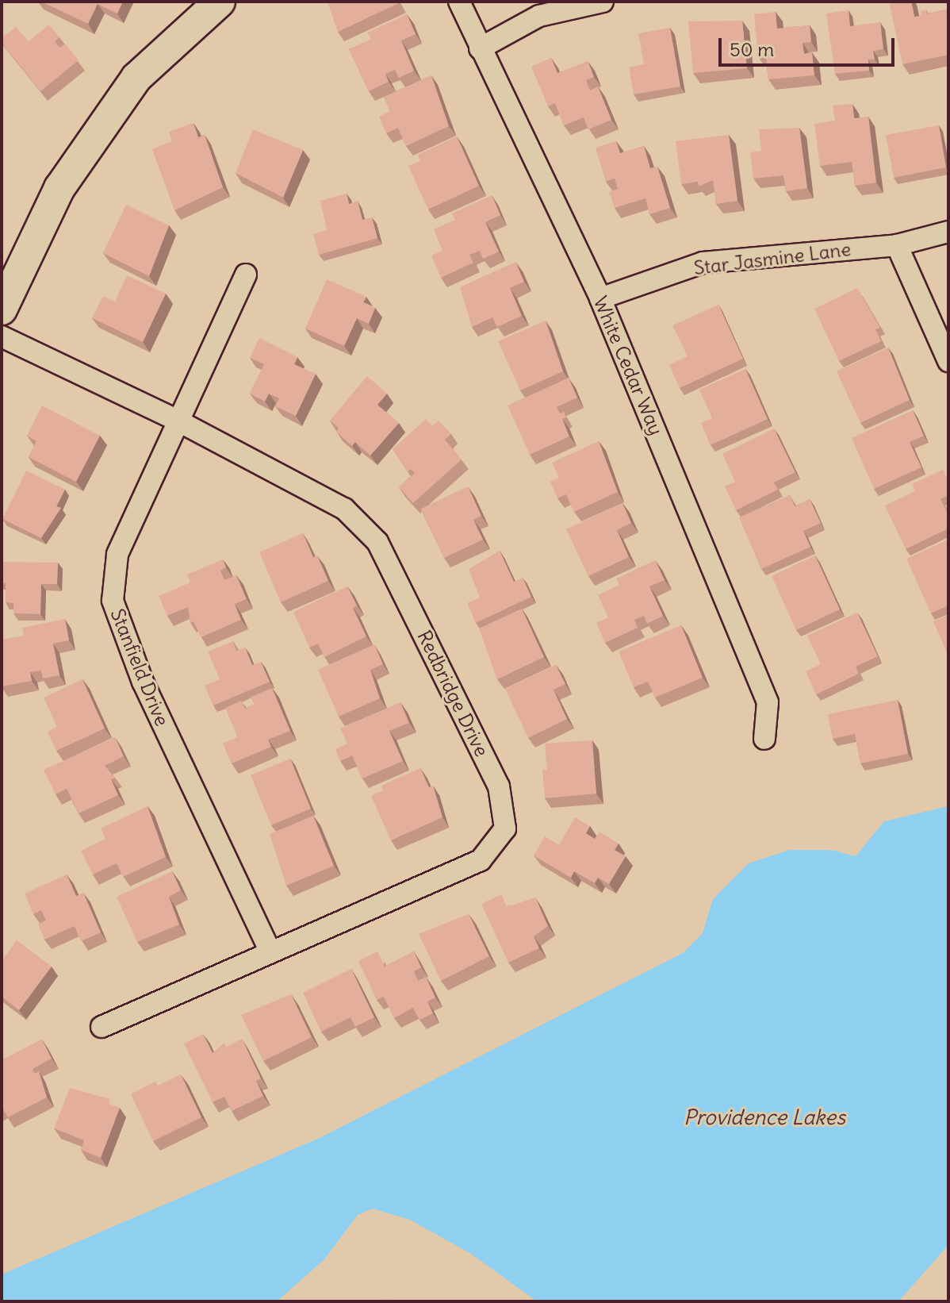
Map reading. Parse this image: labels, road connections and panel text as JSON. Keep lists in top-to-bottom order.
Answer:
{
  "streets": {
    "street": [
      "Star Jasmine Lane",
      "White Cedar Way",
      "Stanfield Drive",
      "Redbridge Drive"
    ]
  },
  "crossings": [
    ["Star Jasmine Lane", "White Cedar Way"],
    ["Stanfield Drive", "Redbridge Drive"]
  ],
  "water": ["Providence Lakes"],
  "scale_bar": "50 m"
}
